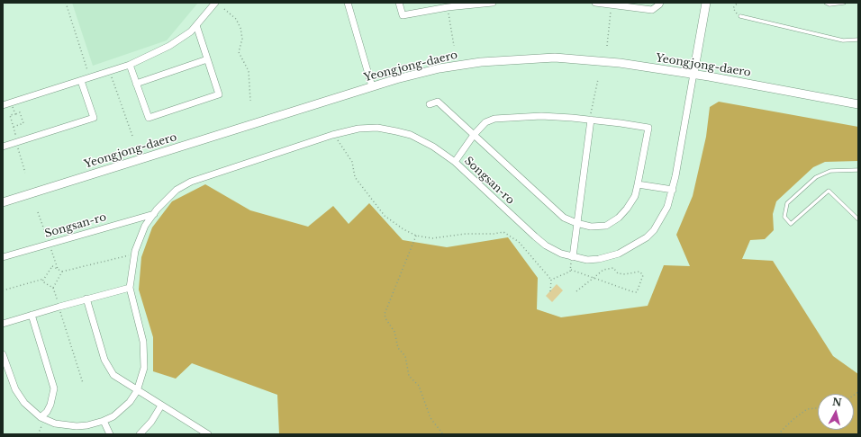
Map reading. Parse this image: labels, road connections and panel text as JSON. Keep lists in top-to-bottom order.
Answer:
{
  "streets": {
    "street": ["Yeongjong-daero", "Songsan-ro"]
  },
  "crossings": [
    ["Yeongjong-daero", "Songsan-ro"]
  ],
  "north": "top"
}
